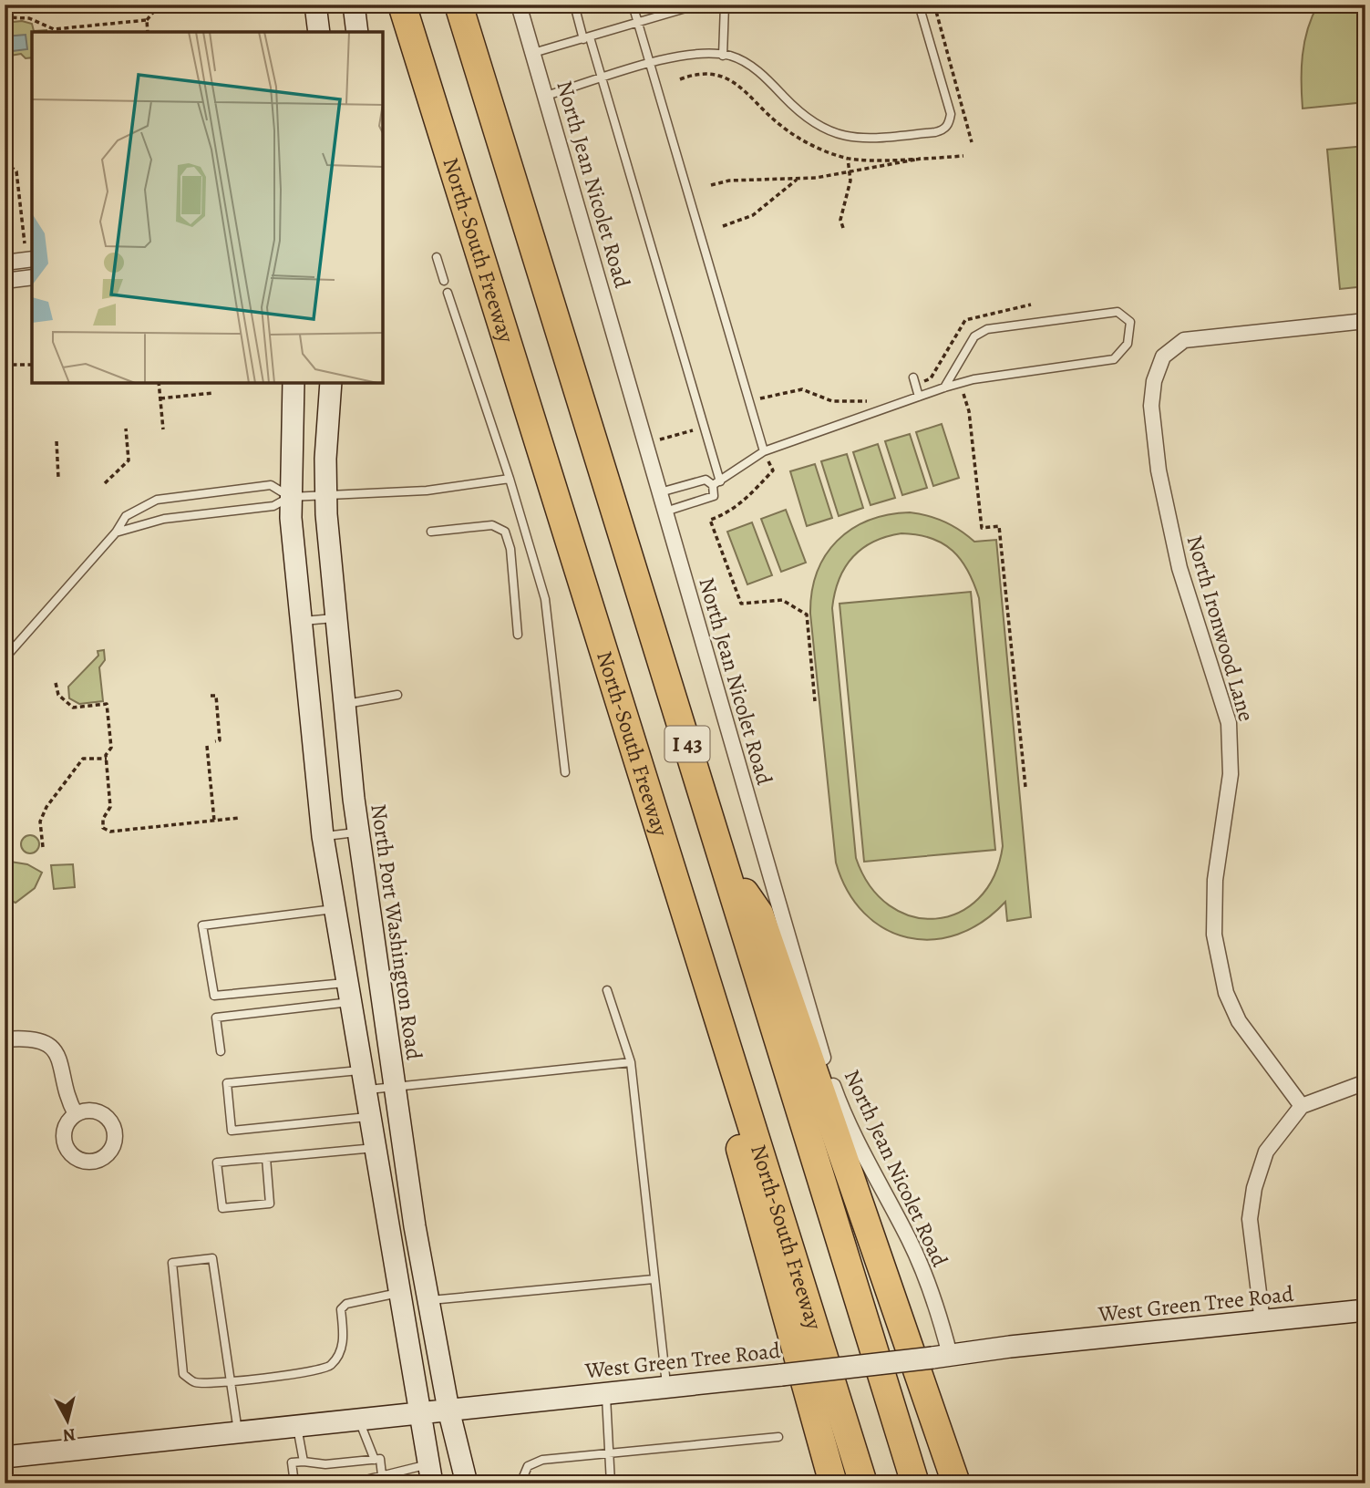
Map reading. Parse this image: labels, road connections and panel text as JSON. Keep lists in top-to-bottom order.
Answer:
{
  "streets": {
    "highway": ["North-South Freeway", "I 43"],
    "main road": ["North Port Washington Road", "West Green Tree Road"],
    "street": ["North Jean Nicolet Road", "North Ironwood Lane"]
  },
  "crossings": [
    ["North Jean Nicolet Road", "West Green Tree Road"],
    ["North Port Washington Road", "West Green Tree Road"]
  ],
  "north": "bottom"
}
